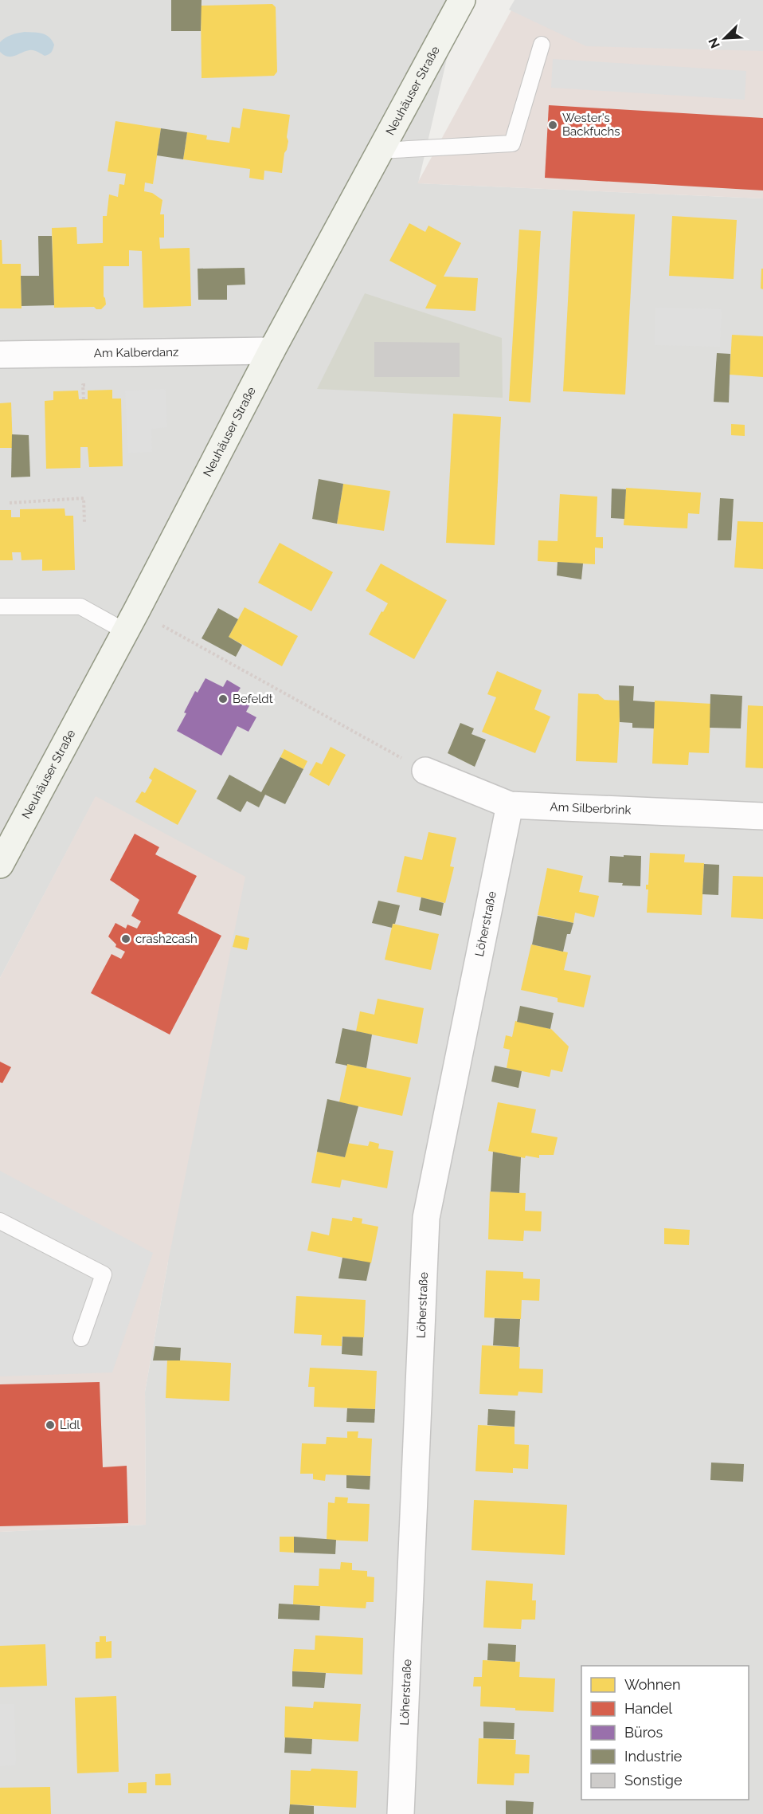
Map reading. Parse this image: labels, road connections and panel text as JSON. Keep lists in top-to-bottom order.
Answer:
{
  "streets": {
    "main road": ["Neuhäuser Straße"],
    "street": ["Am Kalberdanz", "Am Silberbrink", "Löherstraße"]
  },
  "crossings": [
    ["Neuhäuser Straße", "Am Kalberdanz"],
    ["Am Silberbrink", "Löherstraße"]
  ],
  "places": [
    "Wester's Backfuchs",
    "Befeldt",
    "crash2cash",
    "Lidl"
  ],
  "legend": [
    "Wohnen",
    "Handel",
    "Büros",
    "Industrie",
    "Sonstige"
  ],
  "north": "bottom left"
}
